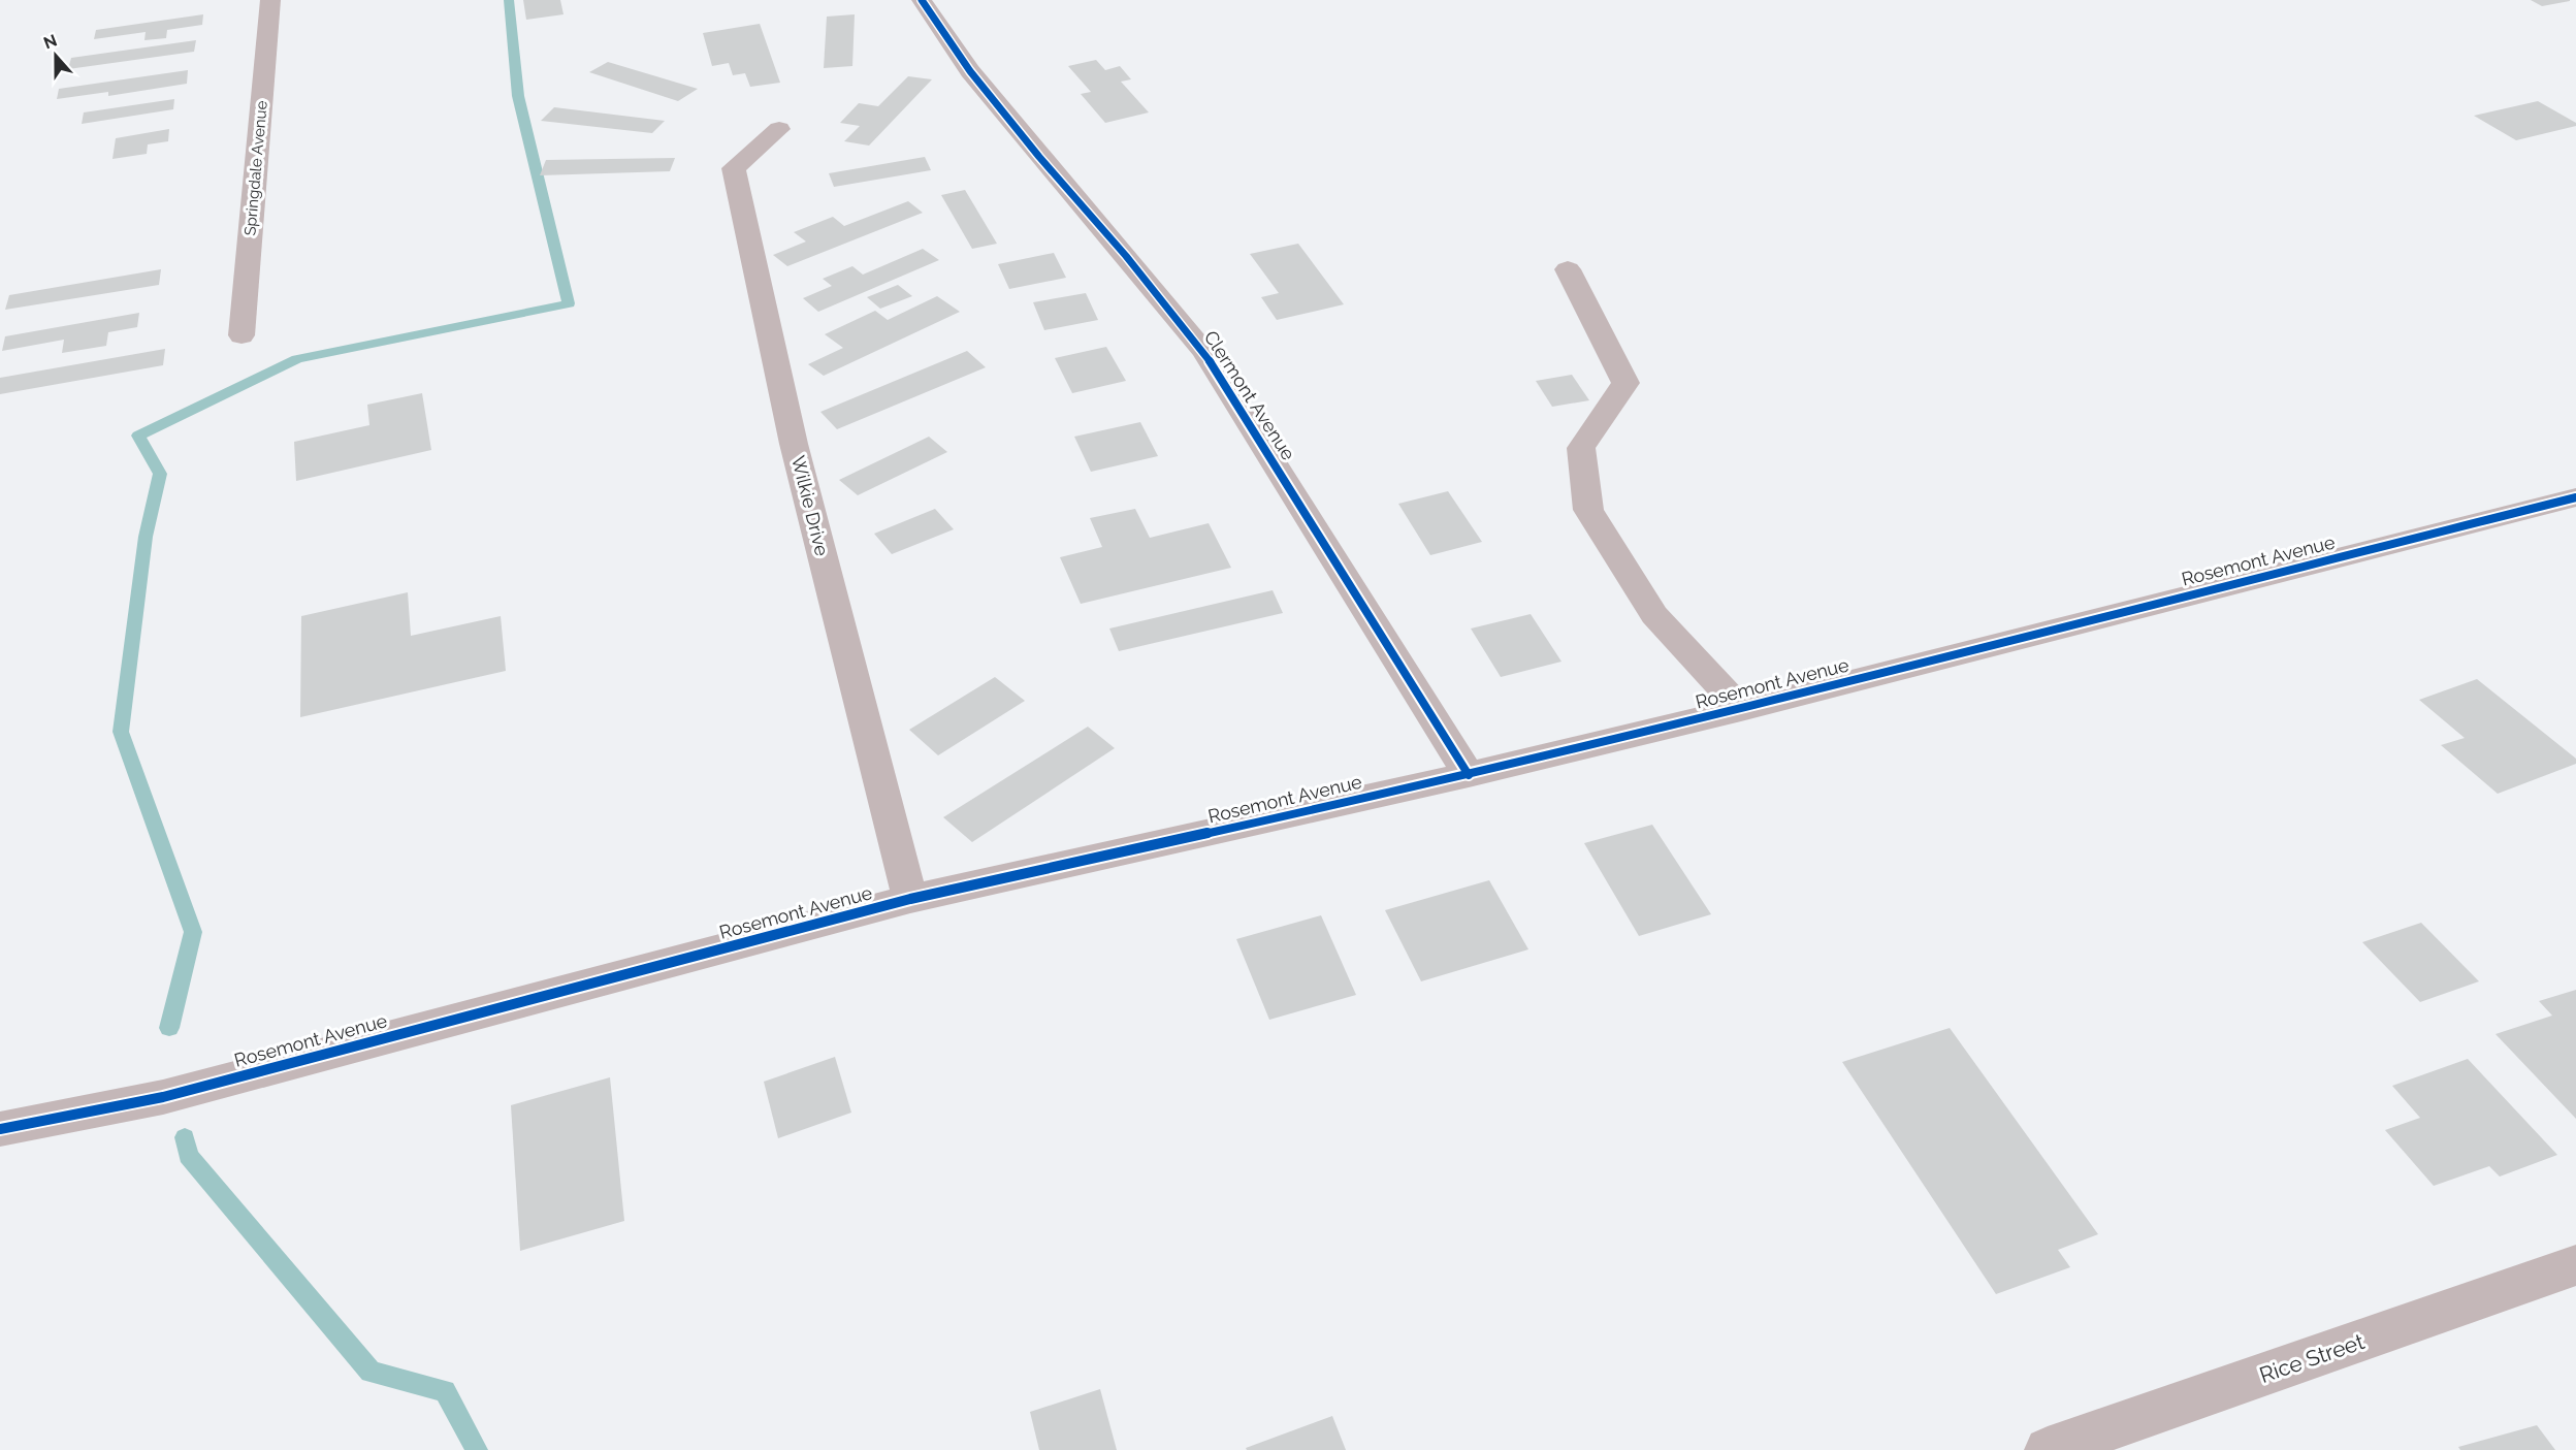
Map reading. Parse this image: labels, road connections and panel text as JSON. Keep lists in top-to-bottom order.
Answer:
{
  "streets": {
    "street": [
      "Springdale Avenue",
      "Clermont Avenue",
      "Wilkie Drive",
      "Rosemont Avenue",
      "Rice Street"
    ]
  },
  "crossings": [
    ["Clermont Avenue", "Rosemont Avenue"],
    ["Wilkie Drive", "Rosemont Avenue"]
  ],
  "north": "top"
}
